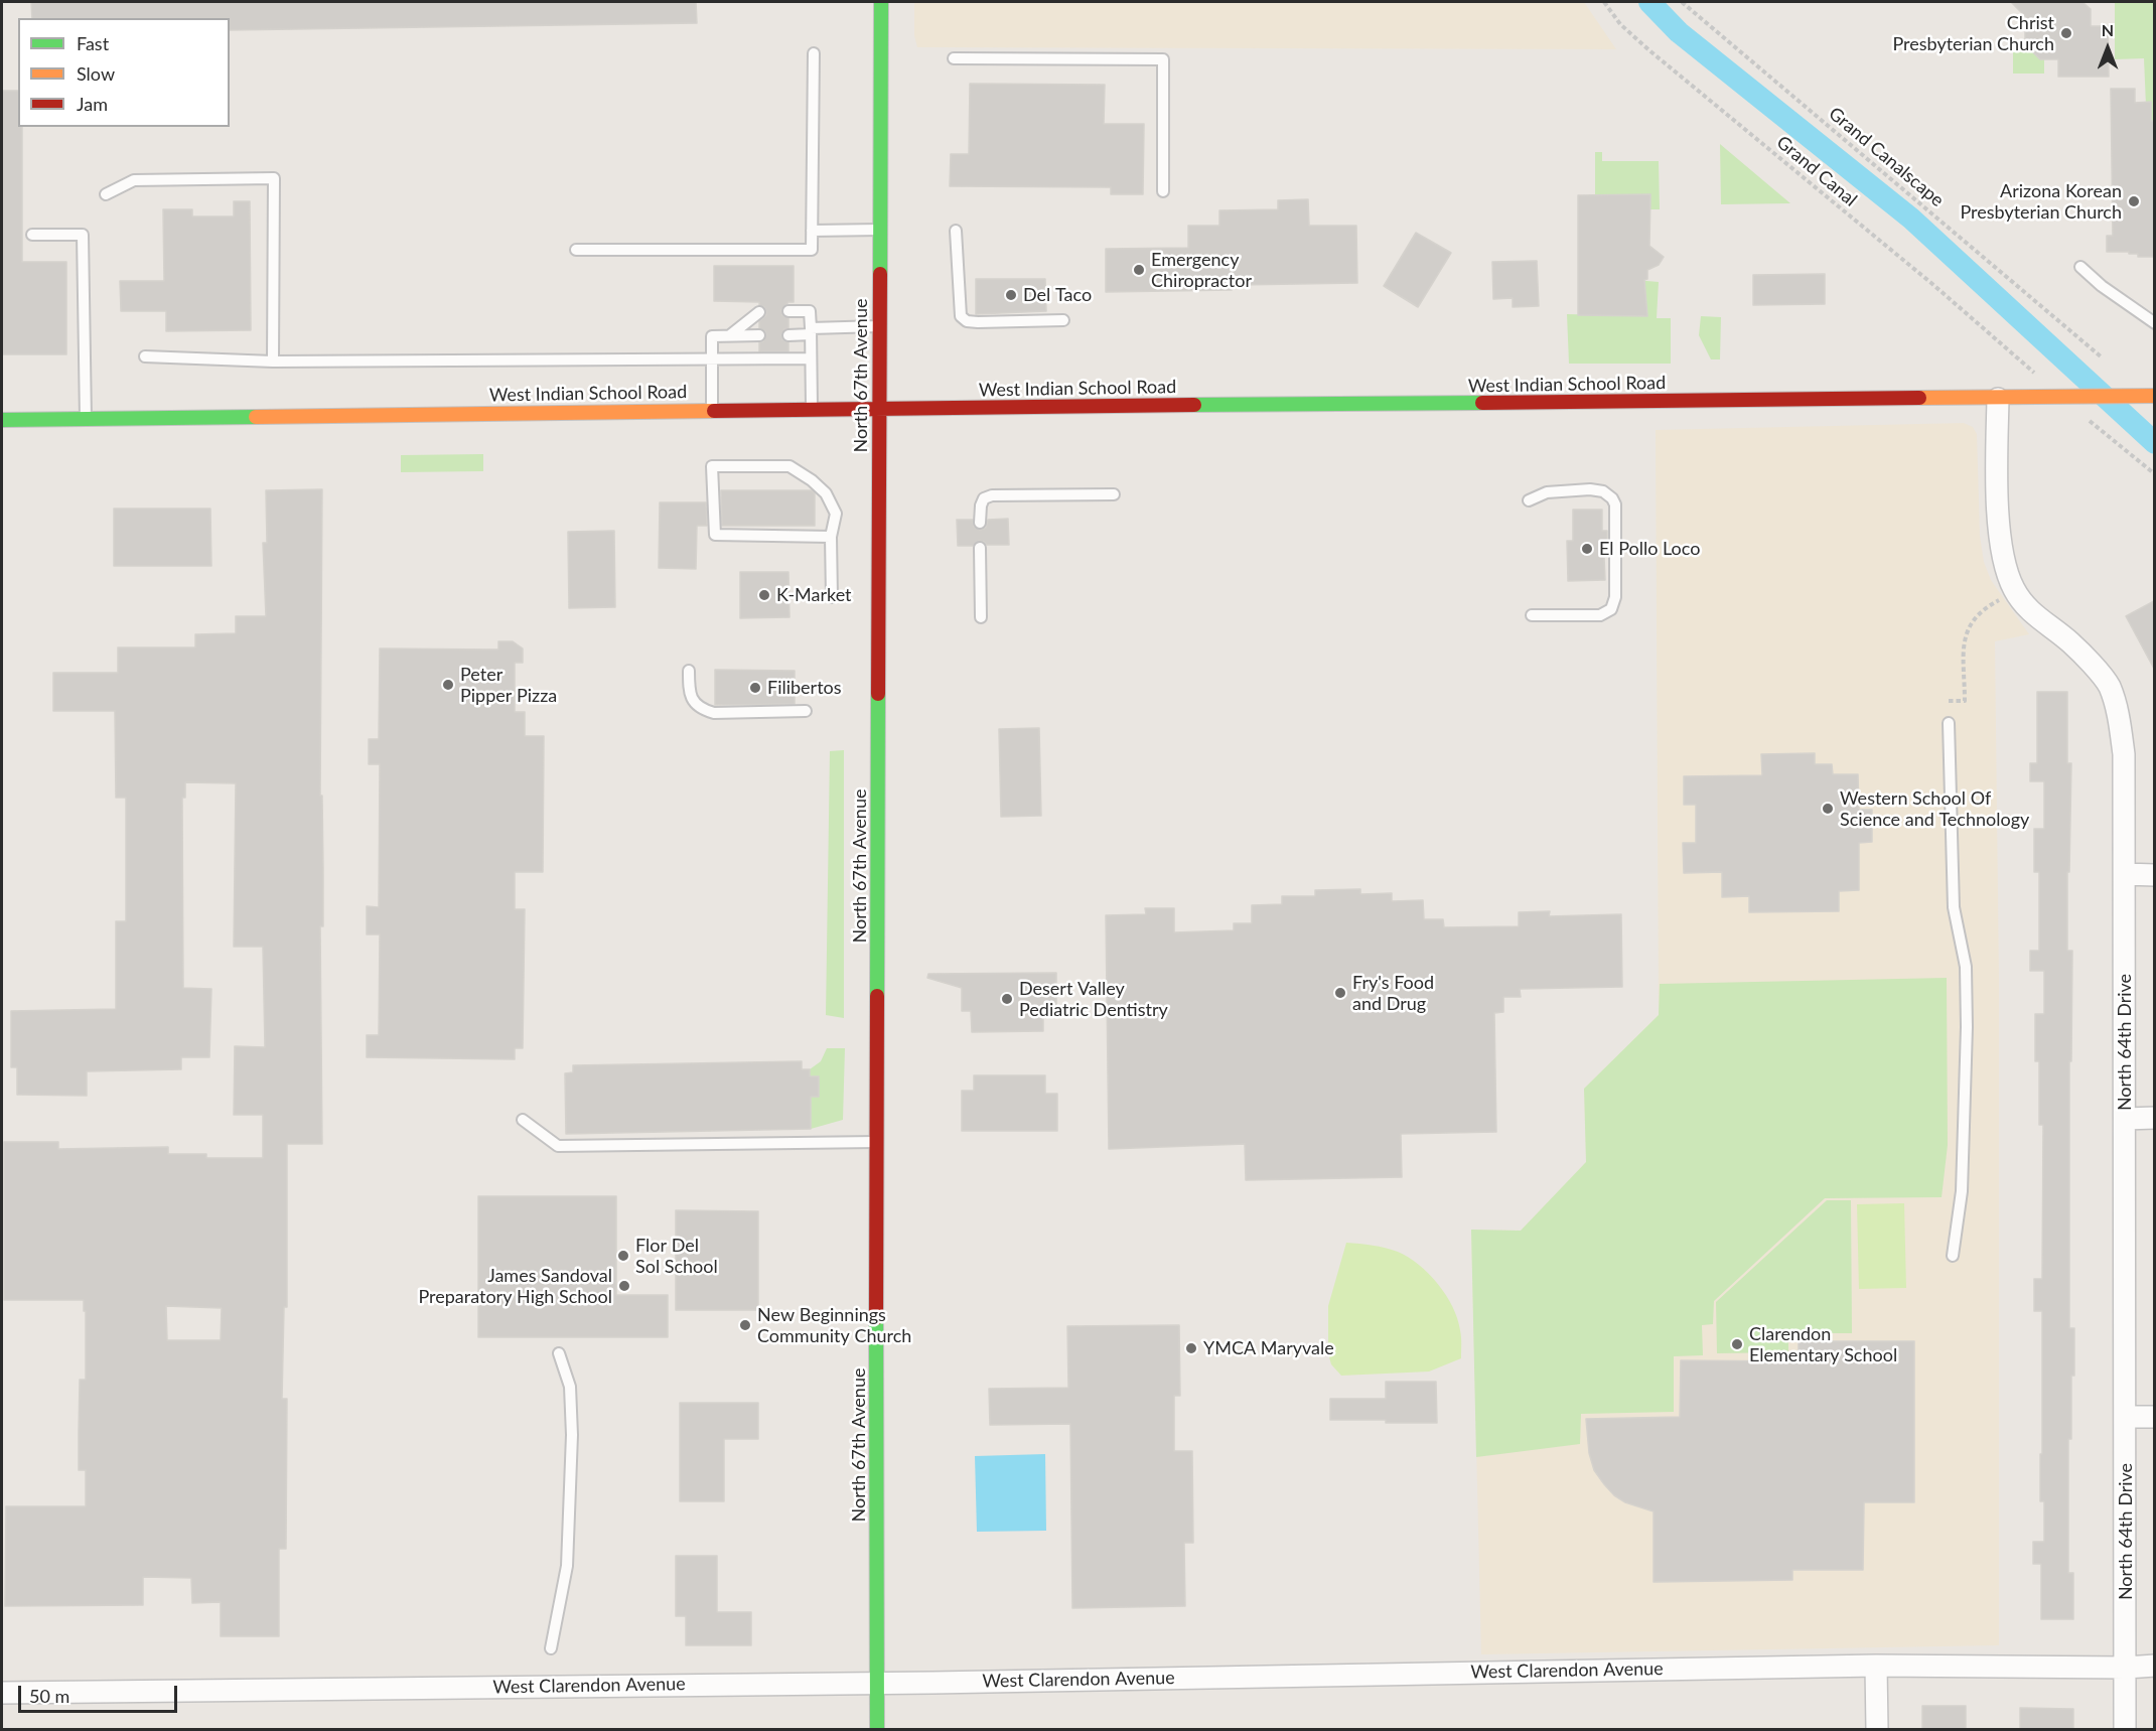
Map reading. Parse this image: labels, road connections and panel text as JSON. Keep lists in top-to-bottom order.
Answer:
{
  "streets": {
    "main road": ["North 67th Avenue", "West Indian School Road"],
    "street": ["North 64th Drive", "West Clarendon Avenue"],
    "path": ["Grand Canalscape", "Grand Canal"]
  },
  "crossings": [
    ["North 67th Avenue", "West Indian School Road"],
    ["North 67th Avenue", "West Clarendon Avenue"],
    ["West Indian School Road", "North 64th Drive"],
    ["North 64th Drive", "West Clarendon Avenue"]
  ],
  "places": [
    "Christ Presbyterian Church",
    "Arizona Korean Presbyterian Church",
    "Emergency Chiropractor",
    "Del Taco",
    "El Pollo Loco",
    "K-Market",
    "Peter Pipper Pizza",
    "Filibertos",
    "Western School Of Science and Technology",
    "Fry's Food and Drug",
    "Desert Valley Pediatric Dentistry",
    "Flor Del Sol School",
    "James Sandoval Preparatory High School",
    "New Beginnings Community Church",
    "Clarendon Elementary School",
    "YMCA Maryvale"
  ],
  "legend": ["Fast", "Slow", "Jam"],
  "scale_bar": "50 m",
  "north": "top"
}
